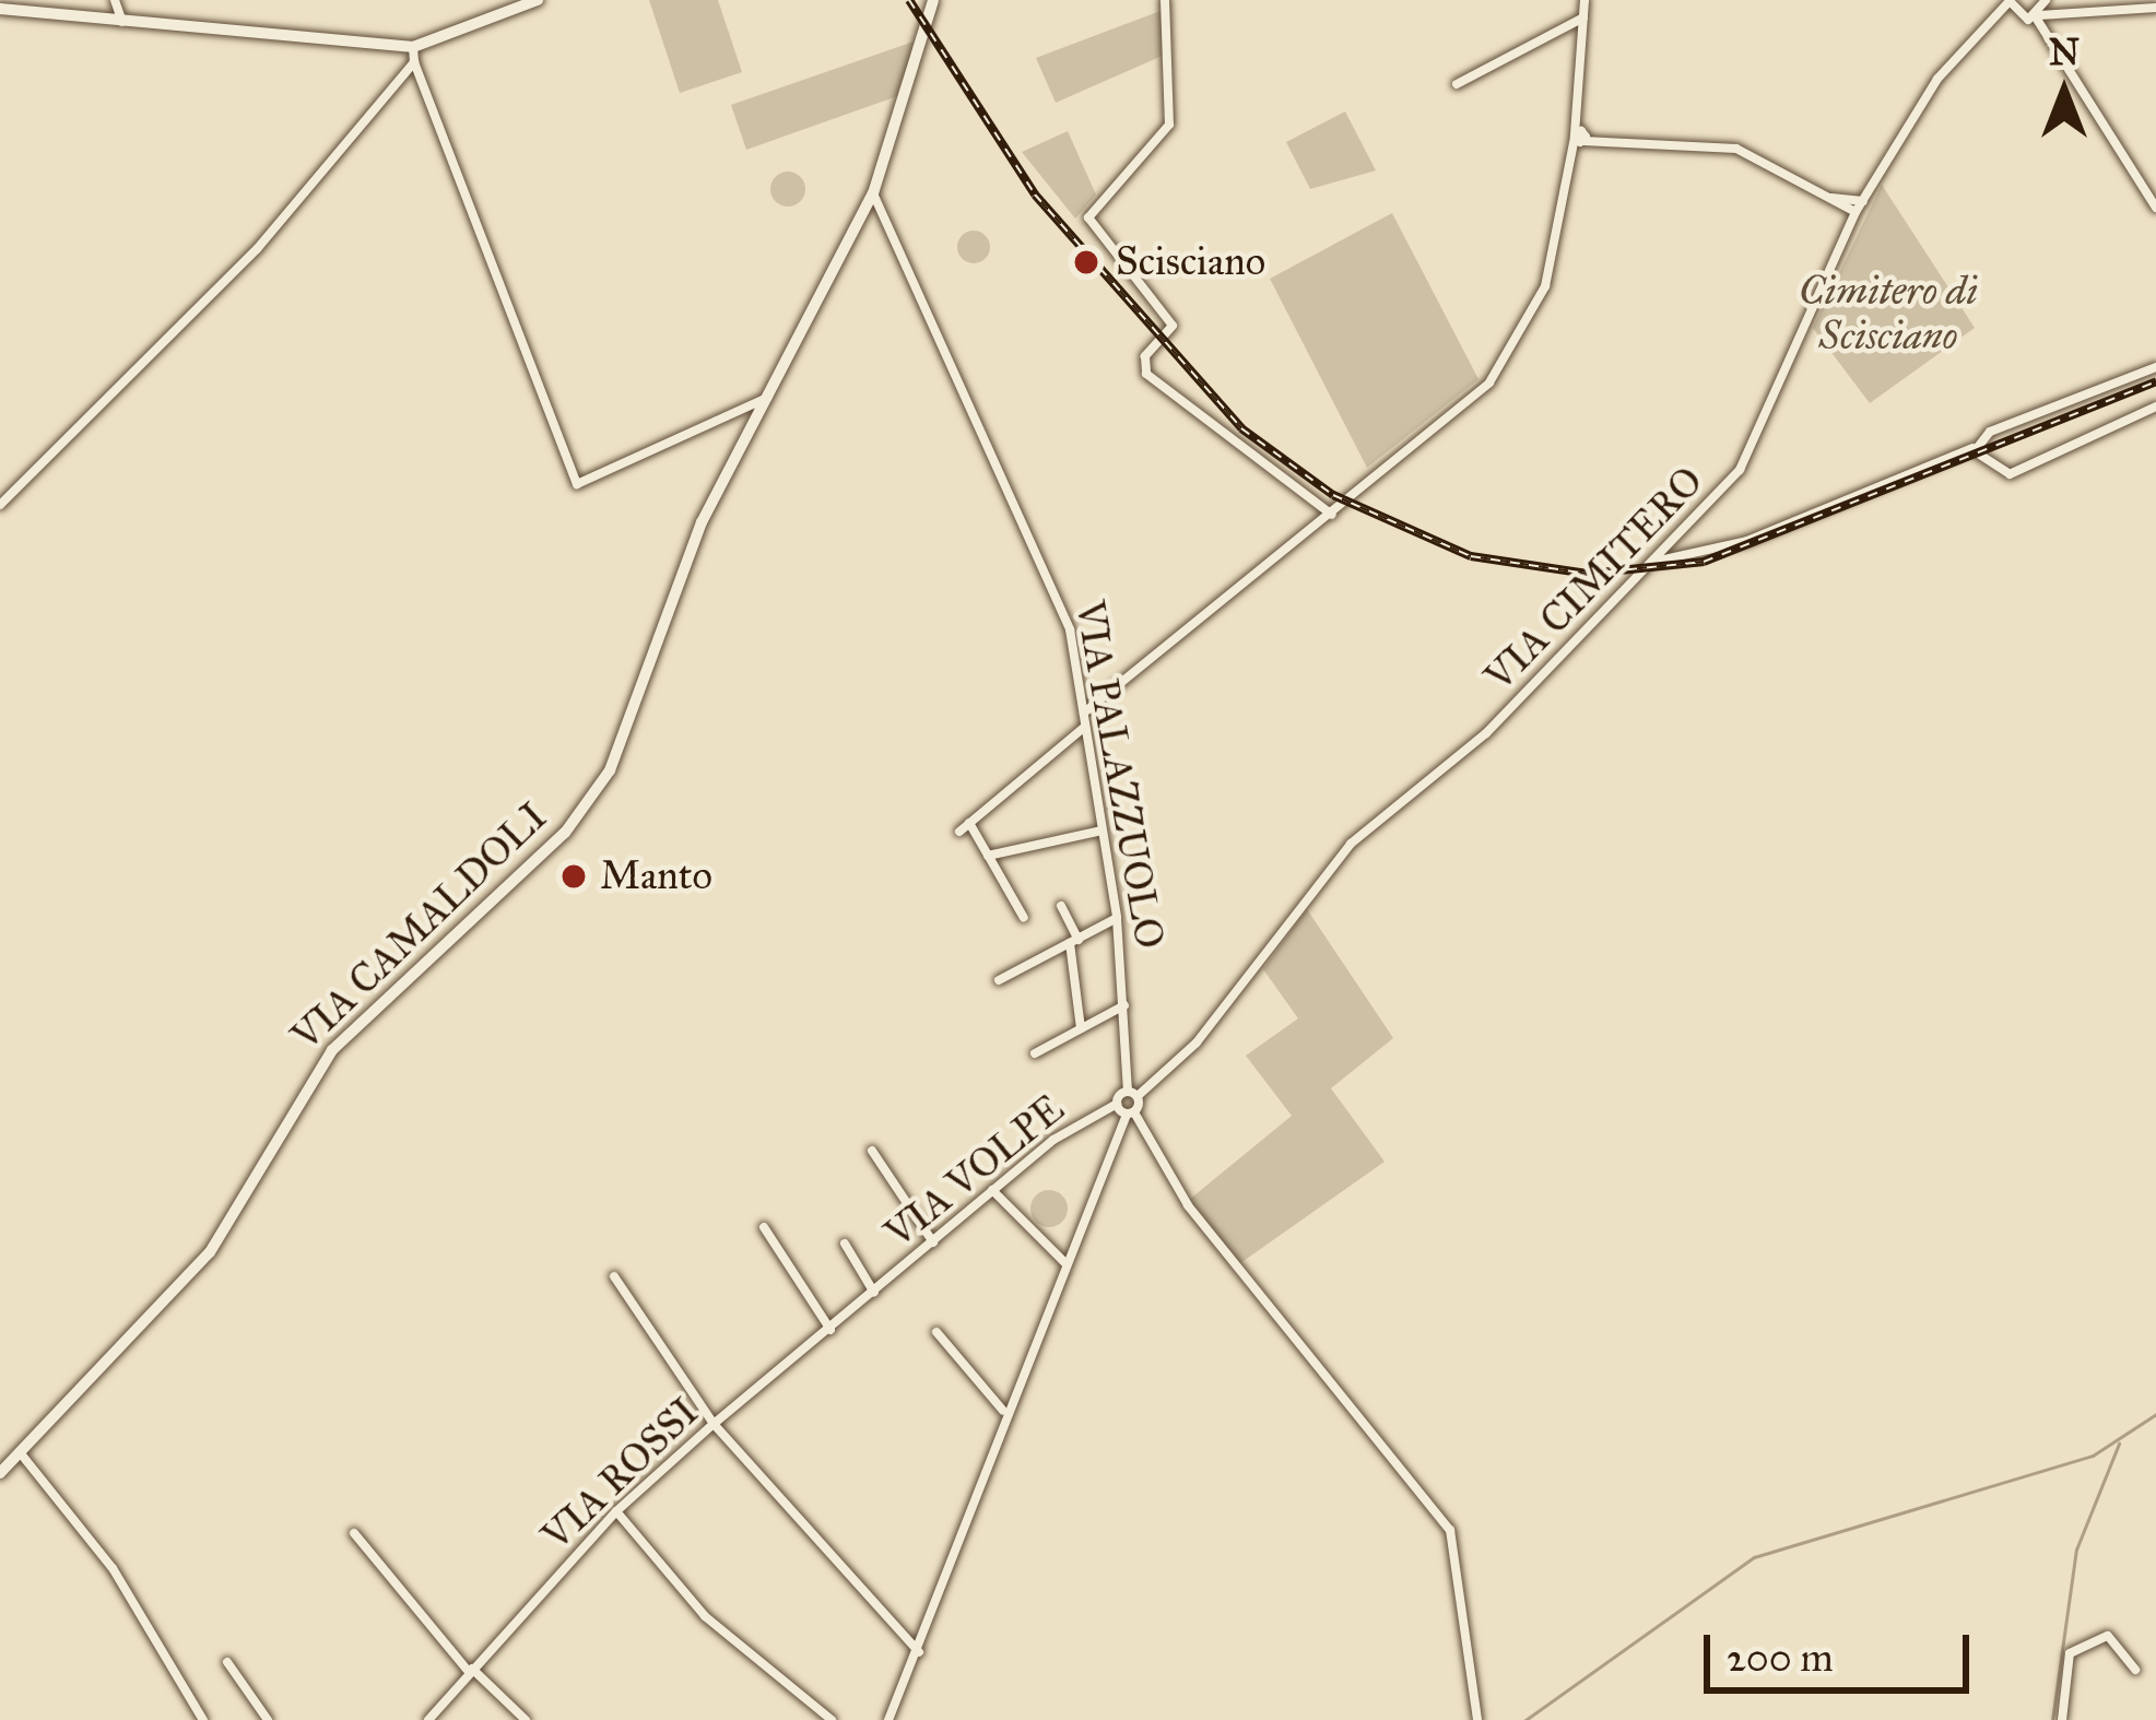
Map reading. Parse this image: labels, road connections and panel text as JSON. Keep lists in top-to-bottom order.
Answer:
{
  "streets": {
    "street": [
      "VIA CIMITERO",
      "VIA PALAZZUOLO",
      "VIA CAMALDOLI",
      "VIA VOLPE",
      "VIA ROSSI"
    ]
  },
  "crossings": [
    ["VIA CIMITERO", "VIA PALAZZUOLO"],
    ["VIA CIMITERO", "VIA VOLPE"],
    ["VIA PALAZZUOLO", "VIA CAMALDOLI"],
    ["VIA VOLPE", "VIA ROSSI"]
  ],
  "parks": ["Cimitero di Scisciano"],
  "places": ["Scisciano", "Manto"],
  "scale_bar": "200 m",
  "north": "top"
}
